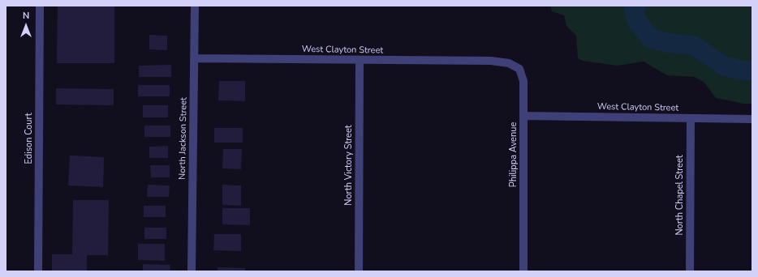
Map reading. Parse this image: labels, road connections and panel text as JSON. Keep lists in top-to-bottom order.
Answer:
{
  "streets": {
    "street": [
      "West Clayton Street",
      "Edison Court",
      "North Jackson Street",
      "Philippa Avenue",
      "North Victory Street",
      "North Chapel Street"
    ]
  },
  "crossings": [
    ["West Clayton Street", "North Jackson Street"],
    ["West Clayton Street", "Philippa Avenue"],
    ["West Clayton Street", "North Victory Street"],
    ["West Clayton Street", "North Chapel Street"]
  ],
  "north": "top"
}
